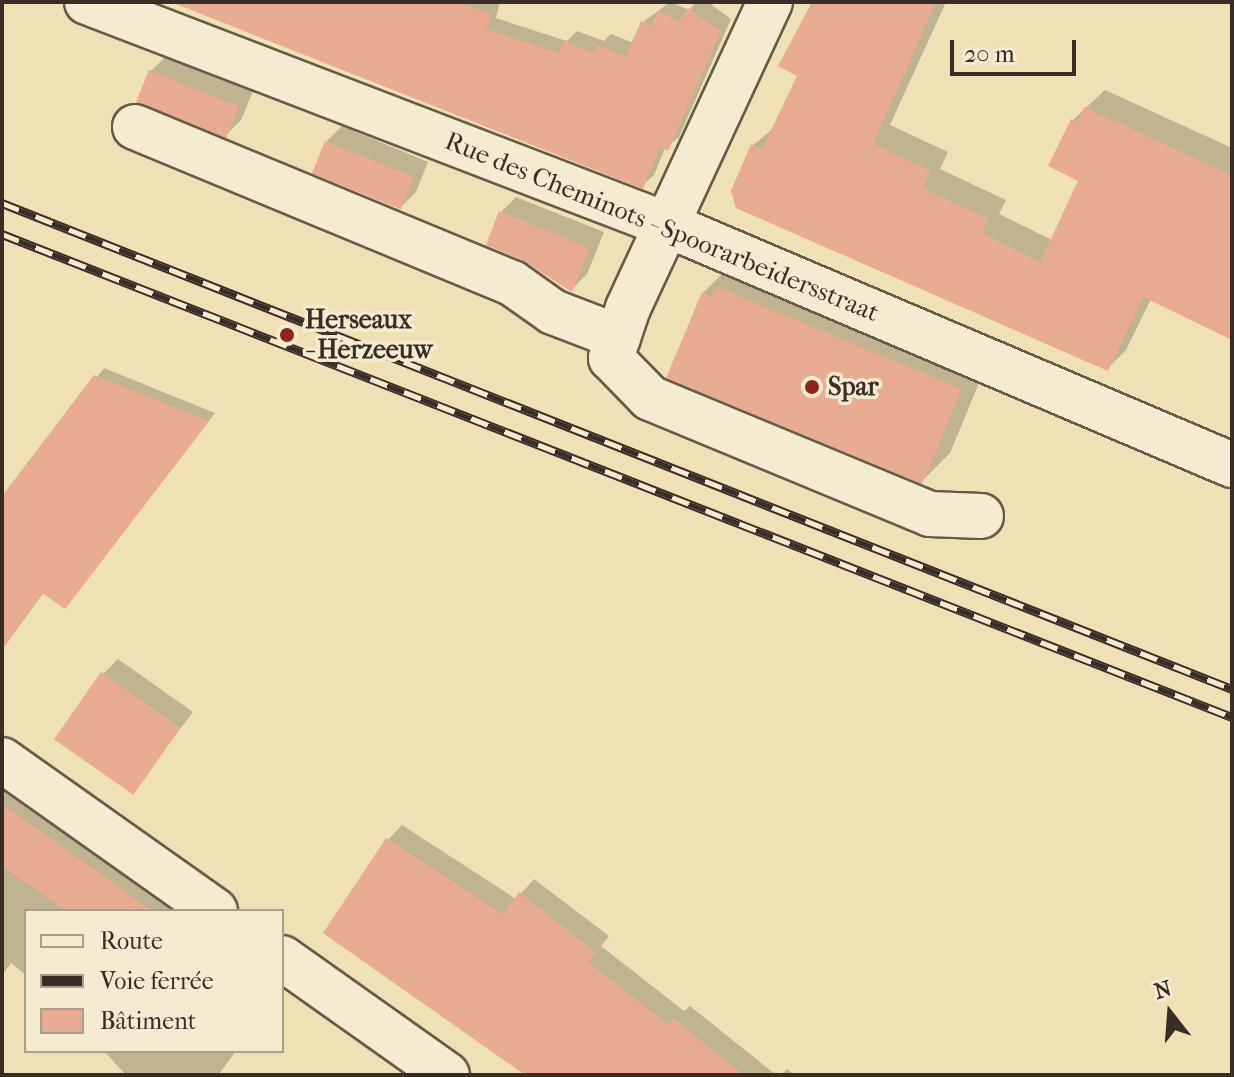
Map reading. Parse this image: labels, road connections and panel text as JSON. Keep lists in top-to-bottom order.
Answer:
{
  "streets": {
    "street": ["Rue des Cheminots - Spoorarbeidersstraat"]
  },
  "places": ["Herseaux - Herzeeuw", "Spar"],
  "legend": ["Route", "Voie ferrée", "Bâtiment"],
  "scale_bar": "20 m",
  "north": "top"
}
